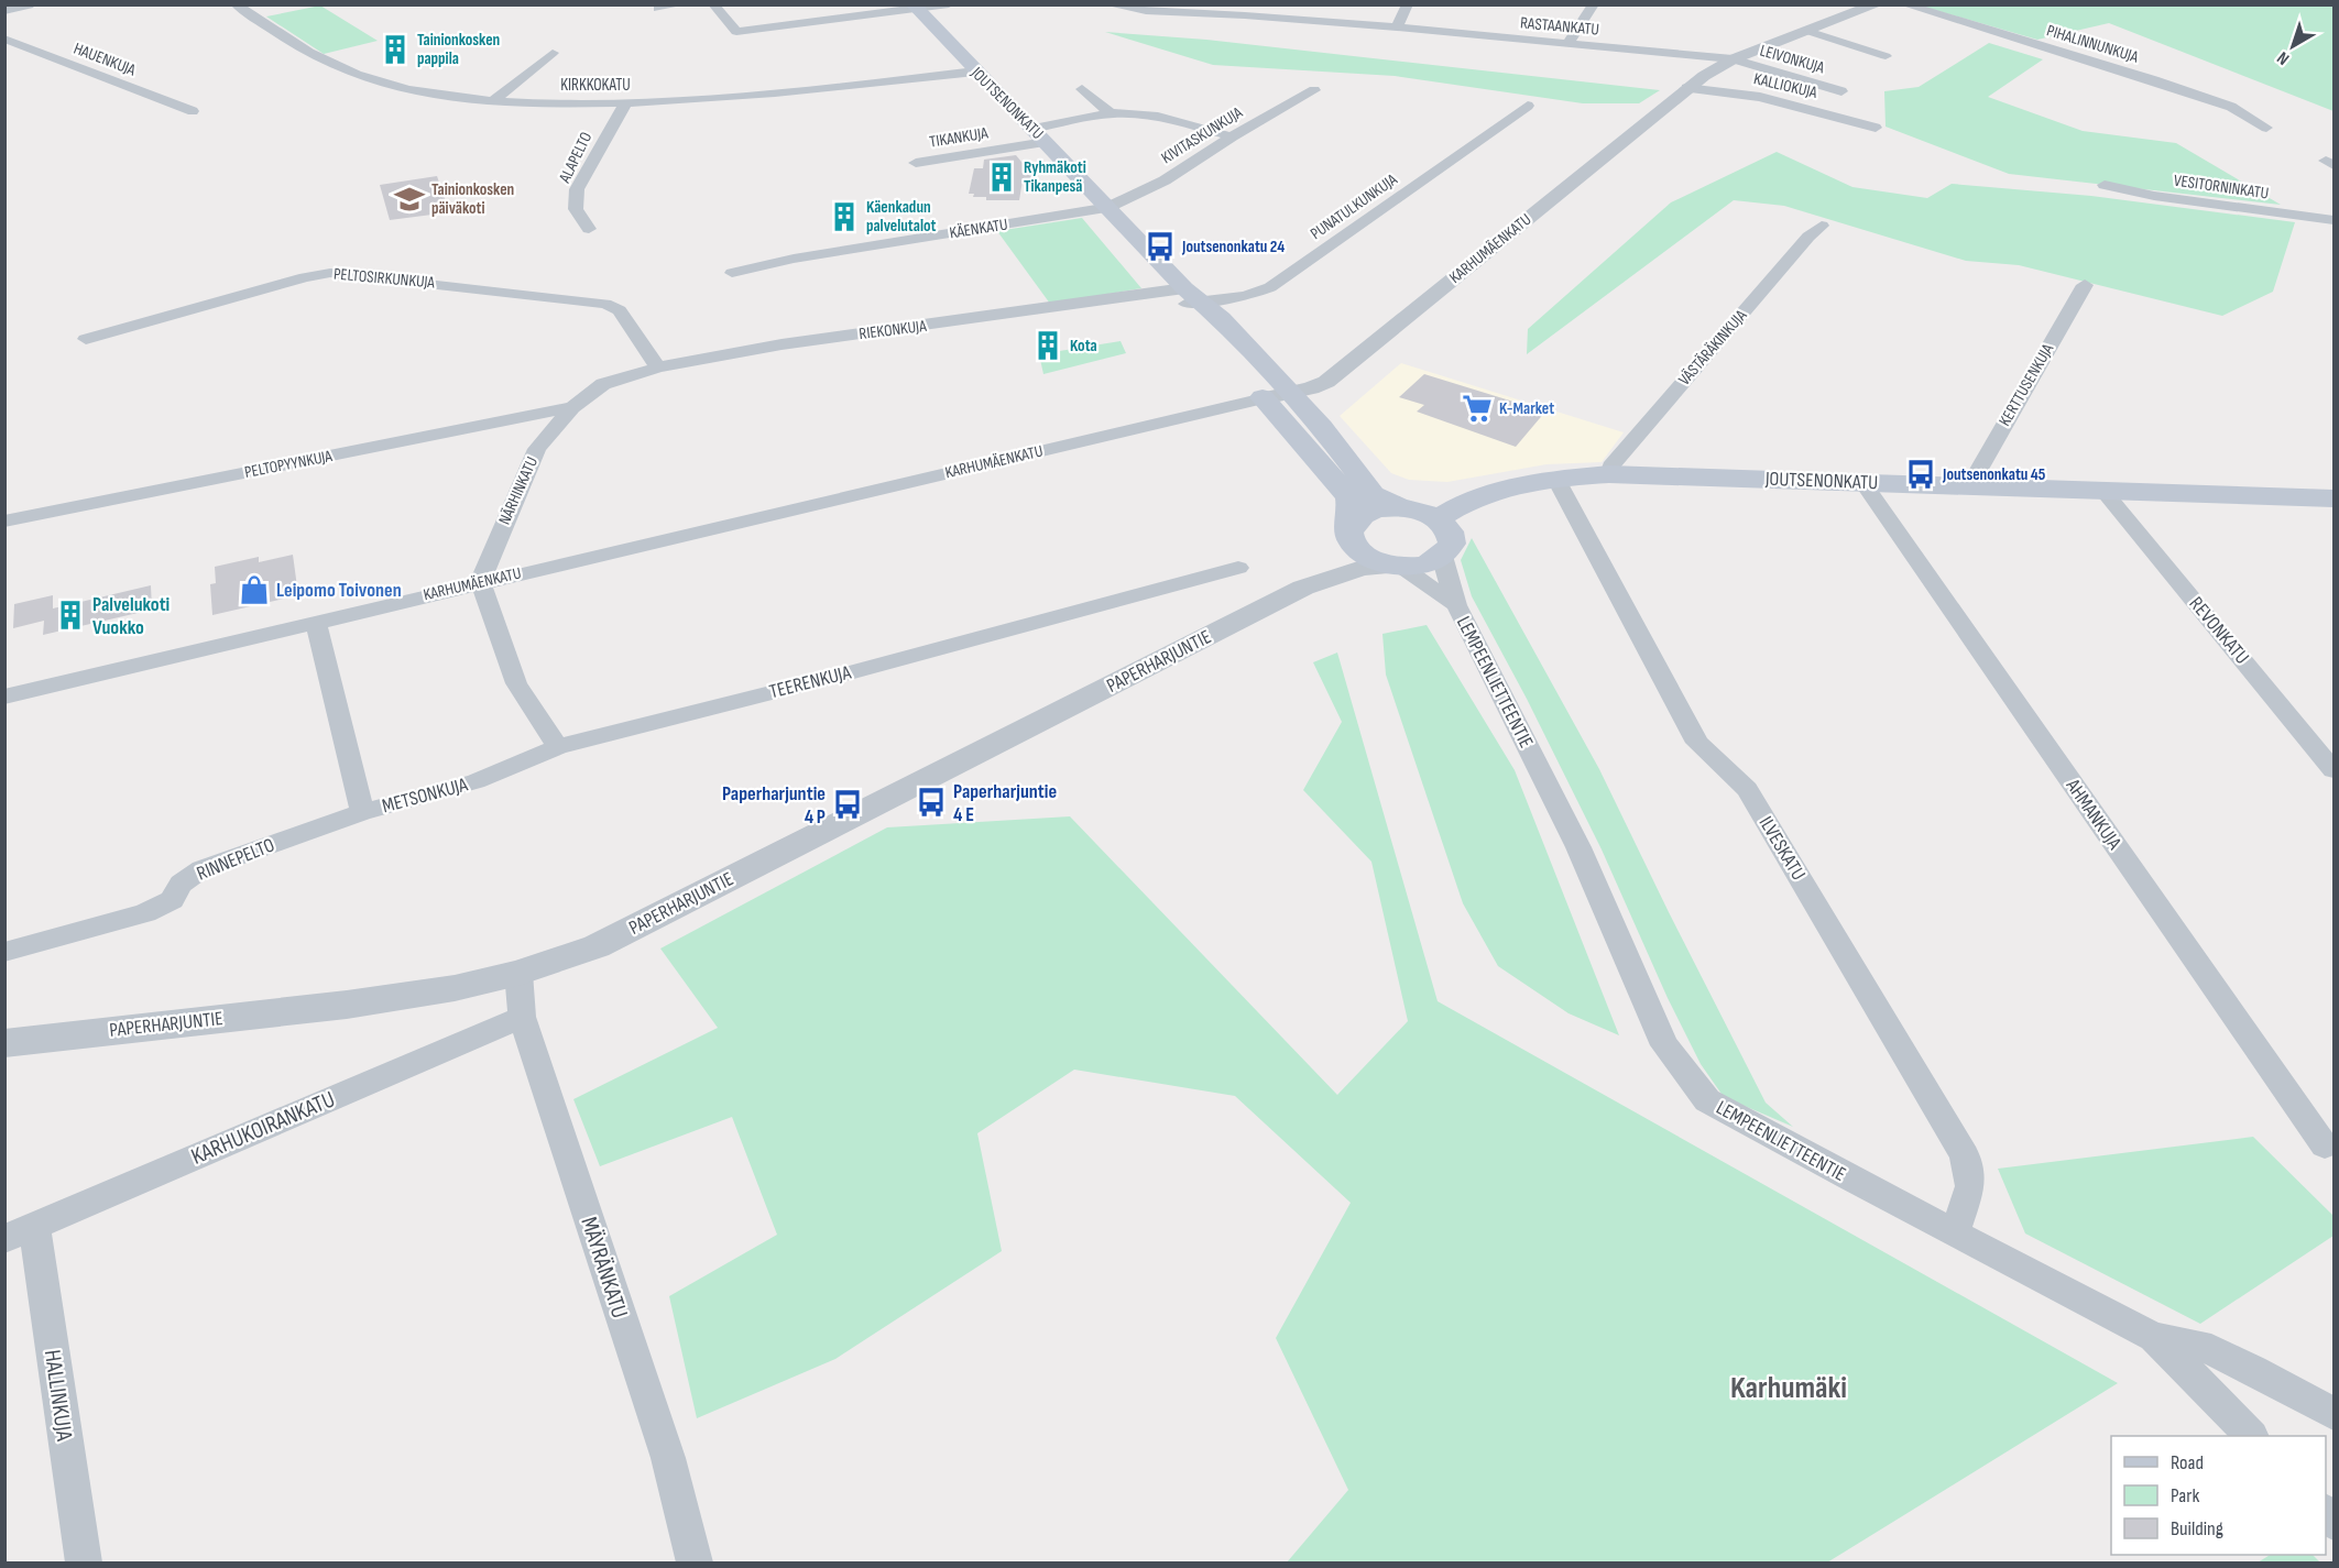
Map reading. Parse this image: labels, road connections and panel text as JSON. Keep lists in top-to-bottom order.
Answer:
{
  "streets": {
    "main road": ["JOUTSENONKATU"],
    "street": [
      "RASTAANKATU",
      "PIHALINNUNKUJA",
      "HAUENKUJA",
      "LEIVONKUJA",
      "KIRKKOKATU",
      "KALLIOKUJA",
      "KIVITASKUNKUJA",
      "TIKANKUJA",
      "ALAPELTO",
      "VESITORNINKATU",
      "PUNATULKUNKUJA",
      "KÄENKATU",
      "KARHUMÄENKATU",
      "PELTOSIRKUNKUJA",
      "RIEKONKUJA",
      "VÄSTÄRÄKINKUJA",
      "KERTTUSENKUJA",
      "PELTOPYYNKUJA",
      "NÄRHINKATU",
      "REVONKATU",
      "PAPERHARJUNTIE",
      "TEERENKUJA",
      "LEMPEENLIETTEENTIE",
      "METSONKUJA",
      "AHMANKUJA",
      "ILVESKATU",
      "RINNEPELTO",
      "KARHUKOIRANKATU",
      "MÄYRÄNKATU",
      "HALLINKUJA"
    ]
  },
  "crossings": [
    ["RASTAANKATU", "LEIVONKUJA"],
    ["RASTAANKATU", "KARHUMÄENKATU"],
    ["LEIVONKUJA", "KARHUMÄENKATU"],
    ["KIRKKOKATU", "JOUTSENONKATU"],
    ["KIRKKOKATU", "ALAPELTO"],
    ["KALLIOKUJA", "KARHUMÄENKATU"],
    ["JOUTSENONKATU", "KIVITASKUNKUJA"],
    ["JOUTSENONKATU", "TIKANKUJA"],
    ["JOUTSENONKATU", "PUNATULKUNKUJA"],
    ["JOUTSENONKATU", "KÄENKATU"],
    ["JOUTSENONKATU", "KARHUMÄENKATU"],
    ["JOUTSENONKATU", "RIEKONKUJA"],
    ["JOUTSENONKATU", "VÄSTÄRÄKINKUJA"],
    ["JOUTSENONKATU", "KERTTUSENKUJA"],
    ["JOUTSENONKATU", "REVONKATU"],
    ["JOUTSENONKATU", "PAPERHARJUNTIE"],
    ["JOUTSENONKATU", "AHMANKUJA"],
    ["JOUTSENONKATU", "ILVESKATU"],
    ["KIVITASKUNKUJA", "TIKANKUJA"],
    ["KIVITASKUNKUJA", "KÄENKATU"],
    ["PUNATULKUNKUJA", "RIEKONKUJA"],
    ["KARHUMÄENKATU", "NÄRHINKATU"],
    ["KARHUMÄENKATU", "METSONKUJA"],
    ["PELTOSIRKUNKUJA", "RIEKONKUJA"],
    ["RIEKONKUJA", "NÄRHINKATU"],
    ["PELTOPYYNKUJA", "NÄRHINKATU"],
    ["PAPERHARJUNTIE", "LEMPEENLIETTEENTIE"],
    ["PAPERHARJUNTIE", "MÄYRÄNKATU"],
    ["TEERENKUJA", "METSONKUJA"],
    ["LEMPEENLIETTEENTIE", "ILVESKATU"],
    ["METSONKUJA", "RINNEPELTO"],
    ["KARHUKOIRANKATU", "MÄYRÄNKATU"],
    ["KARHUKOIRANKATU", "HALLINKUJA"]
  ],
  "districts": ["Karhumäki"],
  "places": {
    "building": [
      "Tainionkosken pappila",
      "Ryhmäkoti Tikanpesä",
      "Käenkadun palvelutalot",
      "Kota",
      "Palvelukoti Vuokko"
    ],
    "school or university": ["Tainionkosken päiväkoti"],
    "bus stop": [
      "Joutsenonkatu 24",
      "Joutsenonkatu 45",
      "Paperharjuntie 4 E",
      "Paperharjuntie 4 P"
    ],
    "supermarket": ["K-Market"],
    "shop": ["Leipomo Toivonen"]
  },
  "legend": ["Road", "Park", "Building"],
  "north": "bottom left"
}
